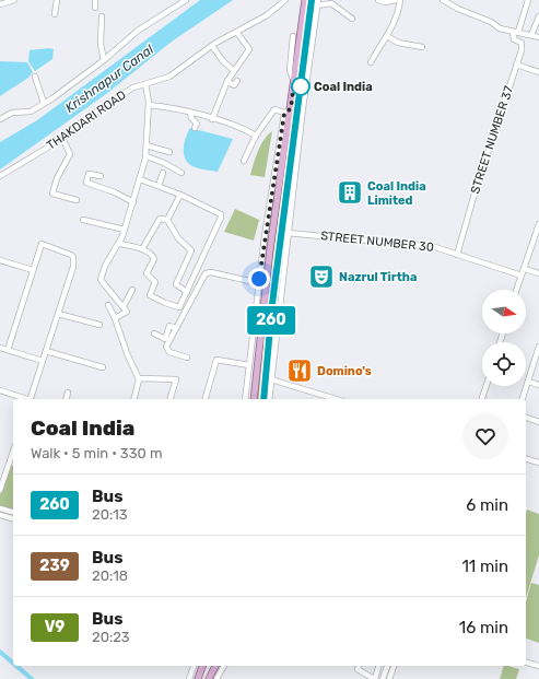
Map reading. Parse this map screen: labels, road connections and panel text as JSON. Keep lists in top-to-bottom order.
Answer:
{
  "streets": {
    "street": ["THAKDARI ROAD", "STREET NUMBER 37", "STREET NUMBER 30"]
  },
  "crossings": [
    ["STREET NUMBER 37", "STREET NUMBER 30"]
  ],
  "water": ["Krishnapur Canal"],
  "places": {
    "other": ["Coal India"],
    "building": ["Coal India Limited"],
    "theatre": ["Nazrul Tirtha"],
    "restaurant": ["Domino's"]
  },
  "lines": ["bus line 260"],
  "north": "right",
  "page": {
    "on_map": "260",
    "heading": ["Coal India", "Walk · 5 min · 330 m"],
    "list": [
      {
        "mark": "260",
        "name": "Bus",
        "note": "20:13",
        "value": "6 min"
      },
      {
        "mark": "239",
        "name": "Bus",
        "note": "20:18",
        "value": "11 min"
      },
      {
        "mark": "V9",
        "name": "Bus",
        "note": "20:23",
        "value": "16 min"
      }
    ]
  }
}
